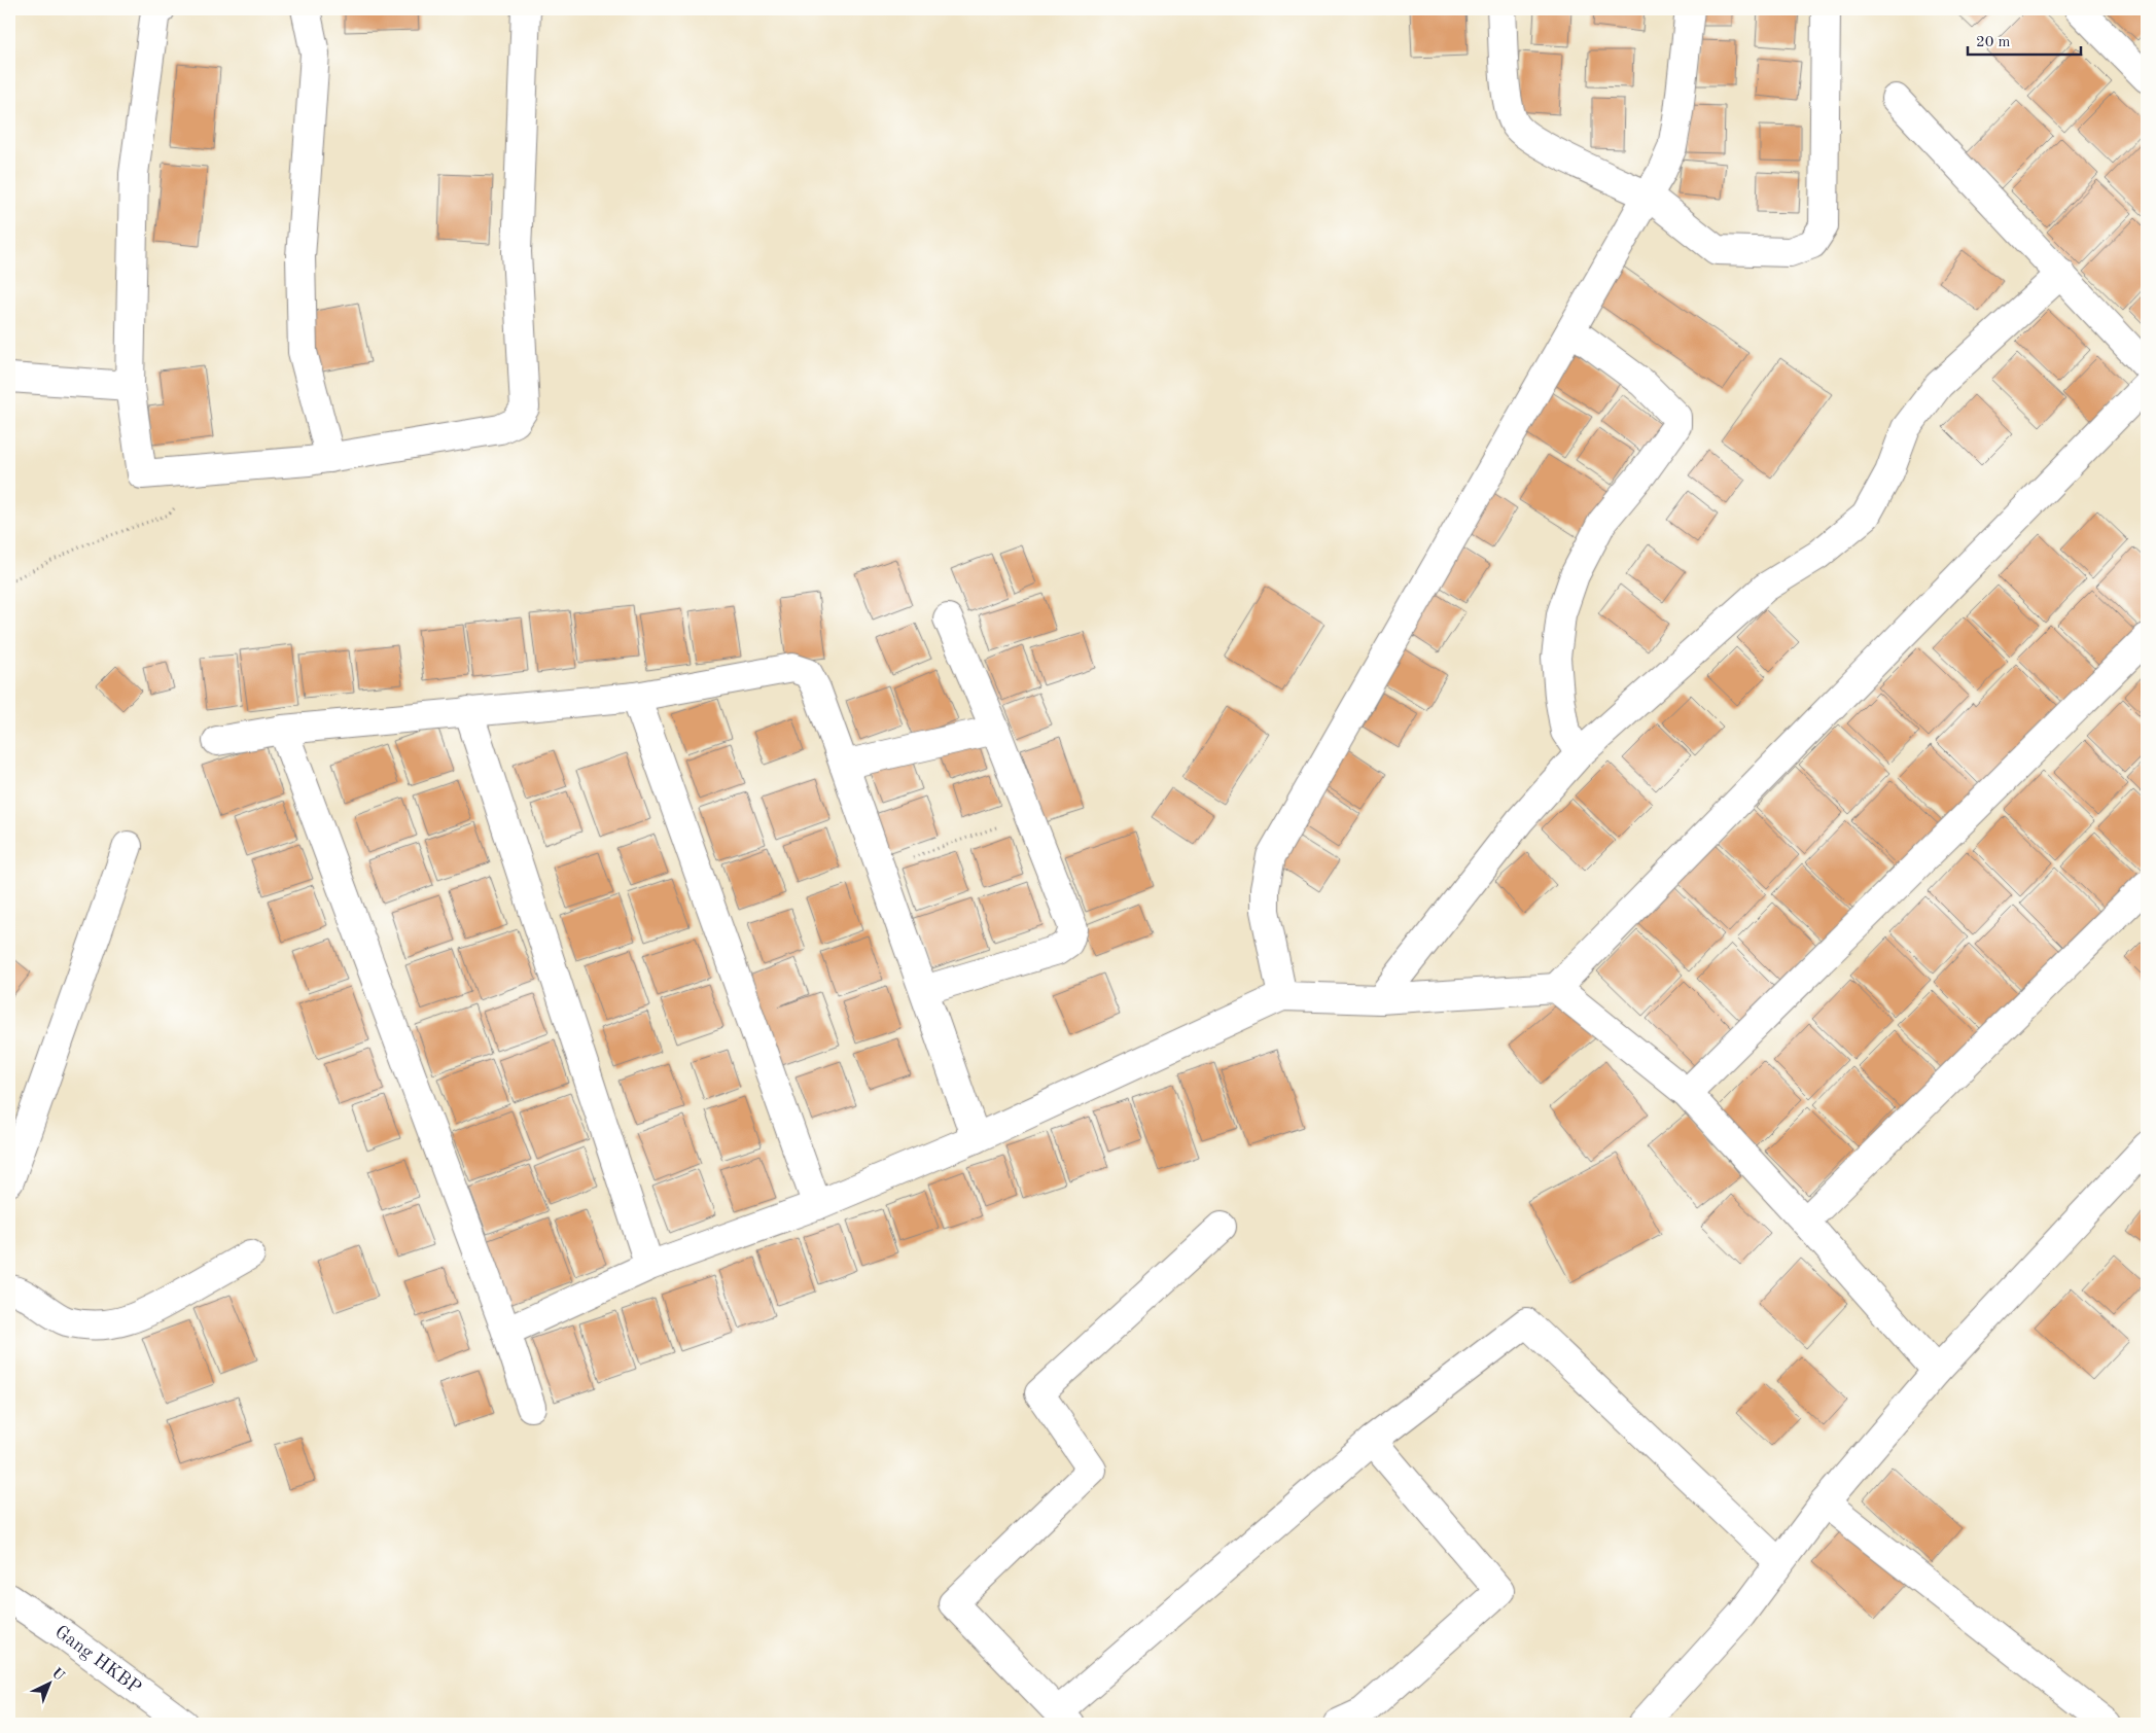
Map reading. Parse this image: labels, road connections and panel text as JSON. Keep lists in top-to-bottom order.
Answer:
{
  "streets": {
    "street": ["Gang HKBP"]
  },
  "scale_bar": "20 m",
  "north": "top right"
}
